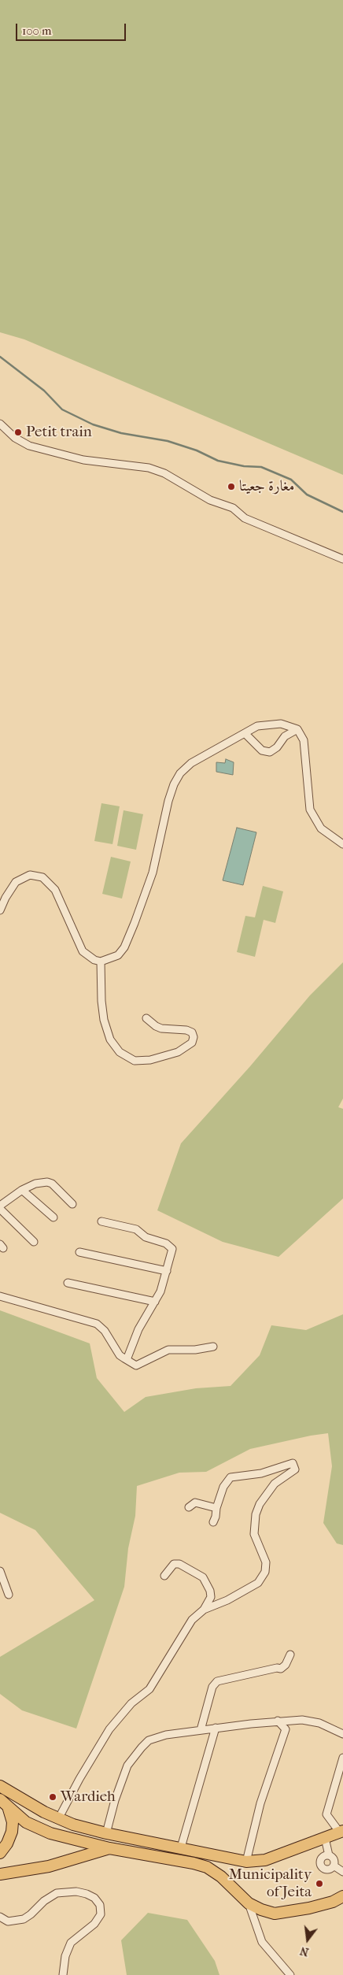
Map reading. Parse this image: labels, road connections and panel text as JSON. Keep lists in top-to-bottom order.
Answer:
{
  "places": [
    "Petit train",
    "مغارة جعيتا",
    "Wardieh",
    "Municipality of Jeita"
  ],
  "scale_bar": "100 m",
  "north": "bottom"
}
